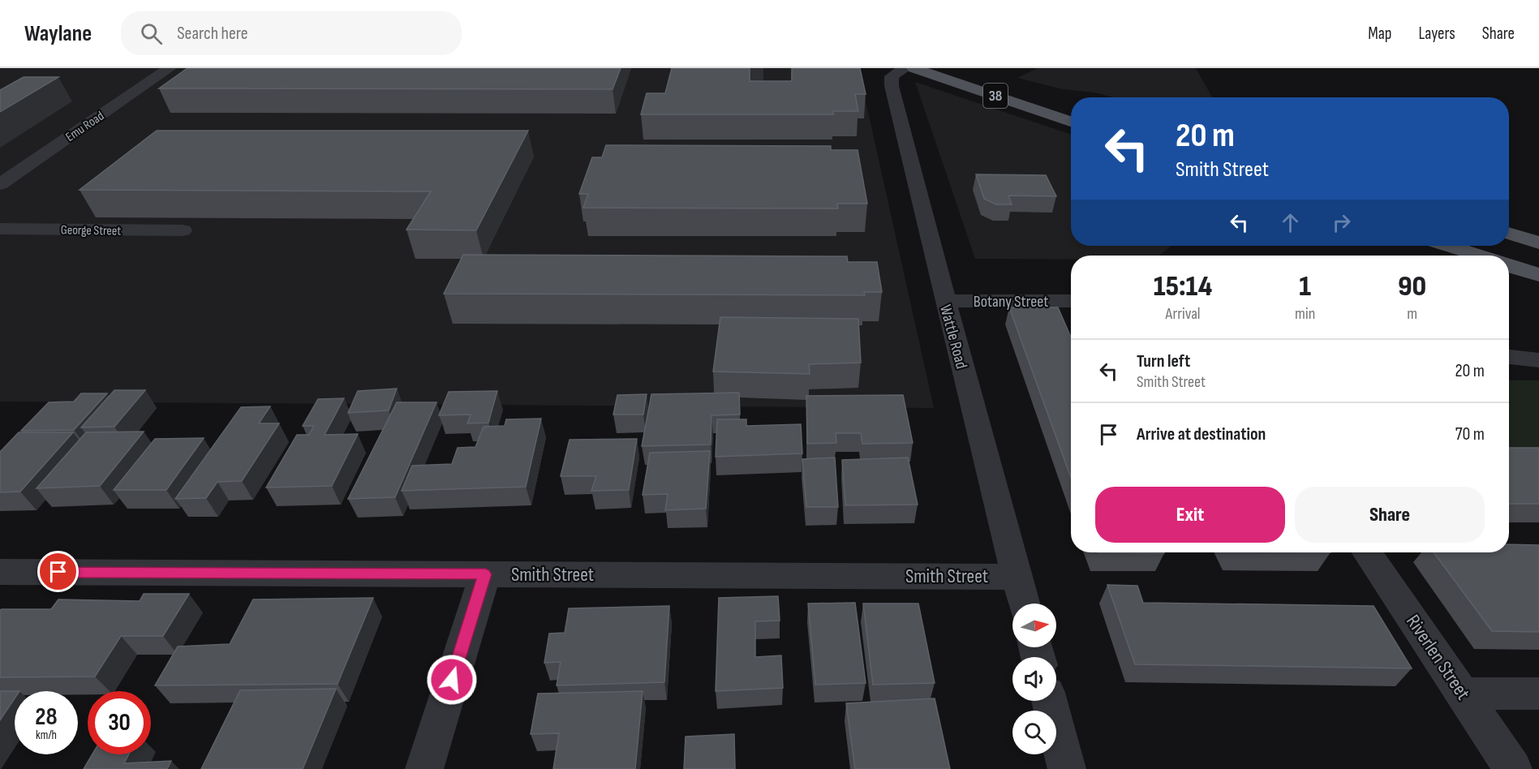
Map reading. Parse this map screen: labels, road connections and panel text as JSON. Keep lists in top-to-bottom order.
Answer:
{
  "streets": {
    "main road": ["38"],
    "street": [
      "Emu Road",
      "George Street",
      "Botany Street",
      "Wattle Road",
      "Smith Street",
      "Riverlen Street"
    ]
  },
  "crossings": [
    ["Botany Street", "Wattle Road"],
    ["Wattle Road", "Smith Street"]
  ],
  "north": "right",
  "page": {
    "header": "Waylane",
    "search": "Search here",
    "nav": ["Map", "Layers", "Share"],
    "turn": ["20 m", "Smith Street"],
    "eta": [
      "15:14",
      "Arrival",
      "1",
      "min",
      "90",
      "m"
    ],
    "list": [
      {
        "name": "Turn left",
        "note": "Smith Street",
        "value": "20 m"
      },
      {
        "name": "Arrive at destination",
        "value": "70 m"
      }
    ],
    "buttons": ["Exit", "Share"],
    "speed": "28 km/h",
    "limit": "30"
  }
}
